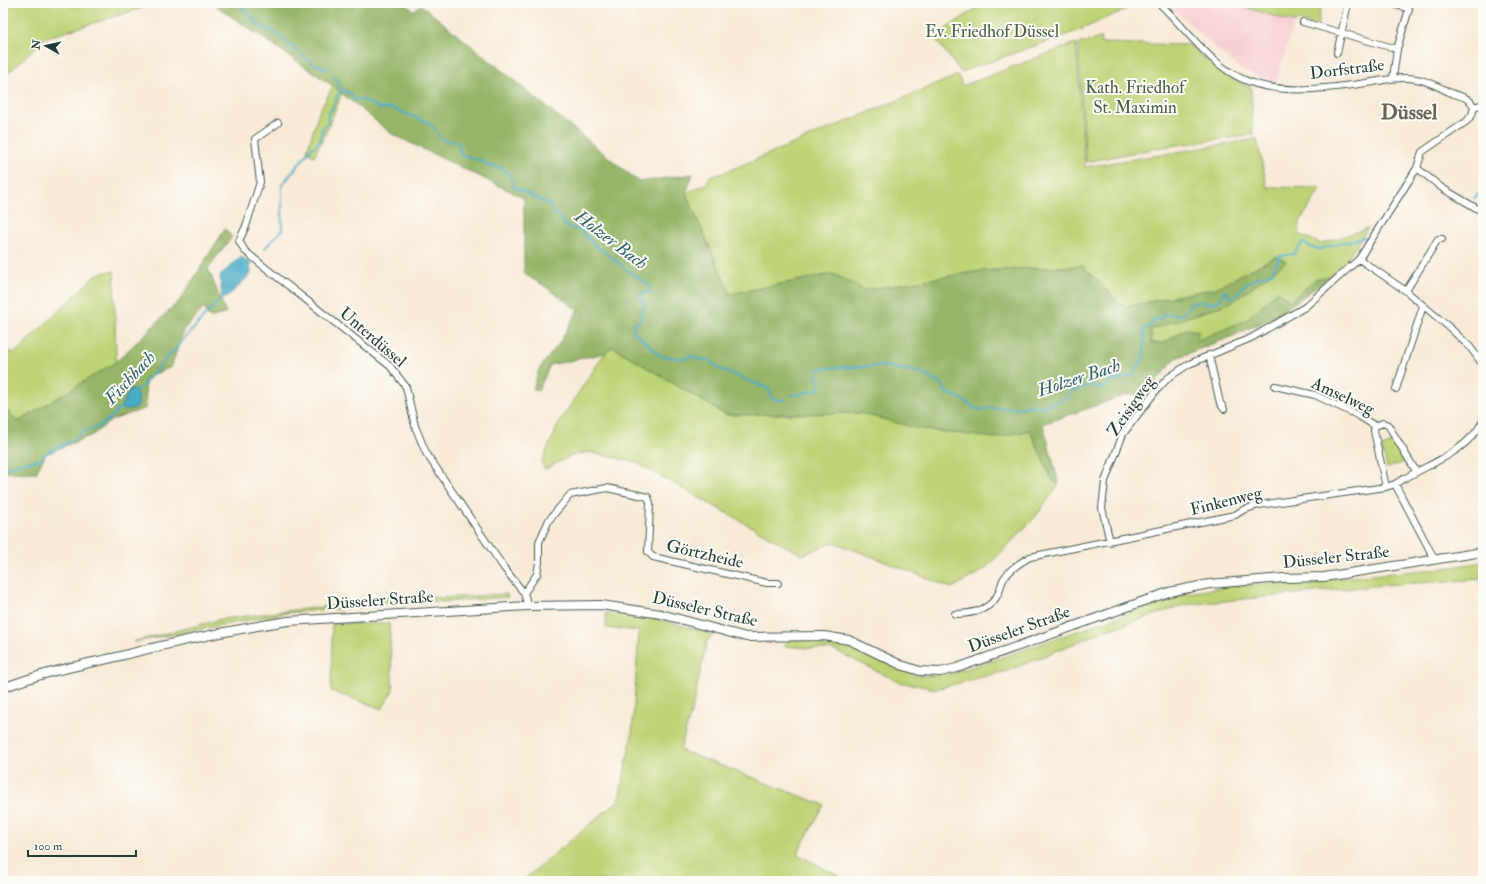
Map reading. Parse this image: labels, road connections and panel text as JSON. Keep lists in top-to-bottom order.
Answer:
{
  "streets": {
    "main road": ["Düsseler Straße"],
    "street": [
      "Dorfstraße",
      "Unterdüssel",
      "Amselweg",
      "Zeisigweg",
      "Finkenweg",
      "Görtzheide"
    ]
  },
  "crossings": [
    ["Unterdüssel", "Görtzheide"],
    ["Amselweg", "Finkenweg"],
    ["Zeisigweg", "Finkenweg"]
  ],
  "districts": ["Düssel"],
  "water": ["Holzer Bach", "Fischbach"],
  "parks": ["Ev. Friedhof Düssel", "Kath. Friedhof St. Maximin"],
  "scale_bar": "100 m",
  "north": "left"
}
